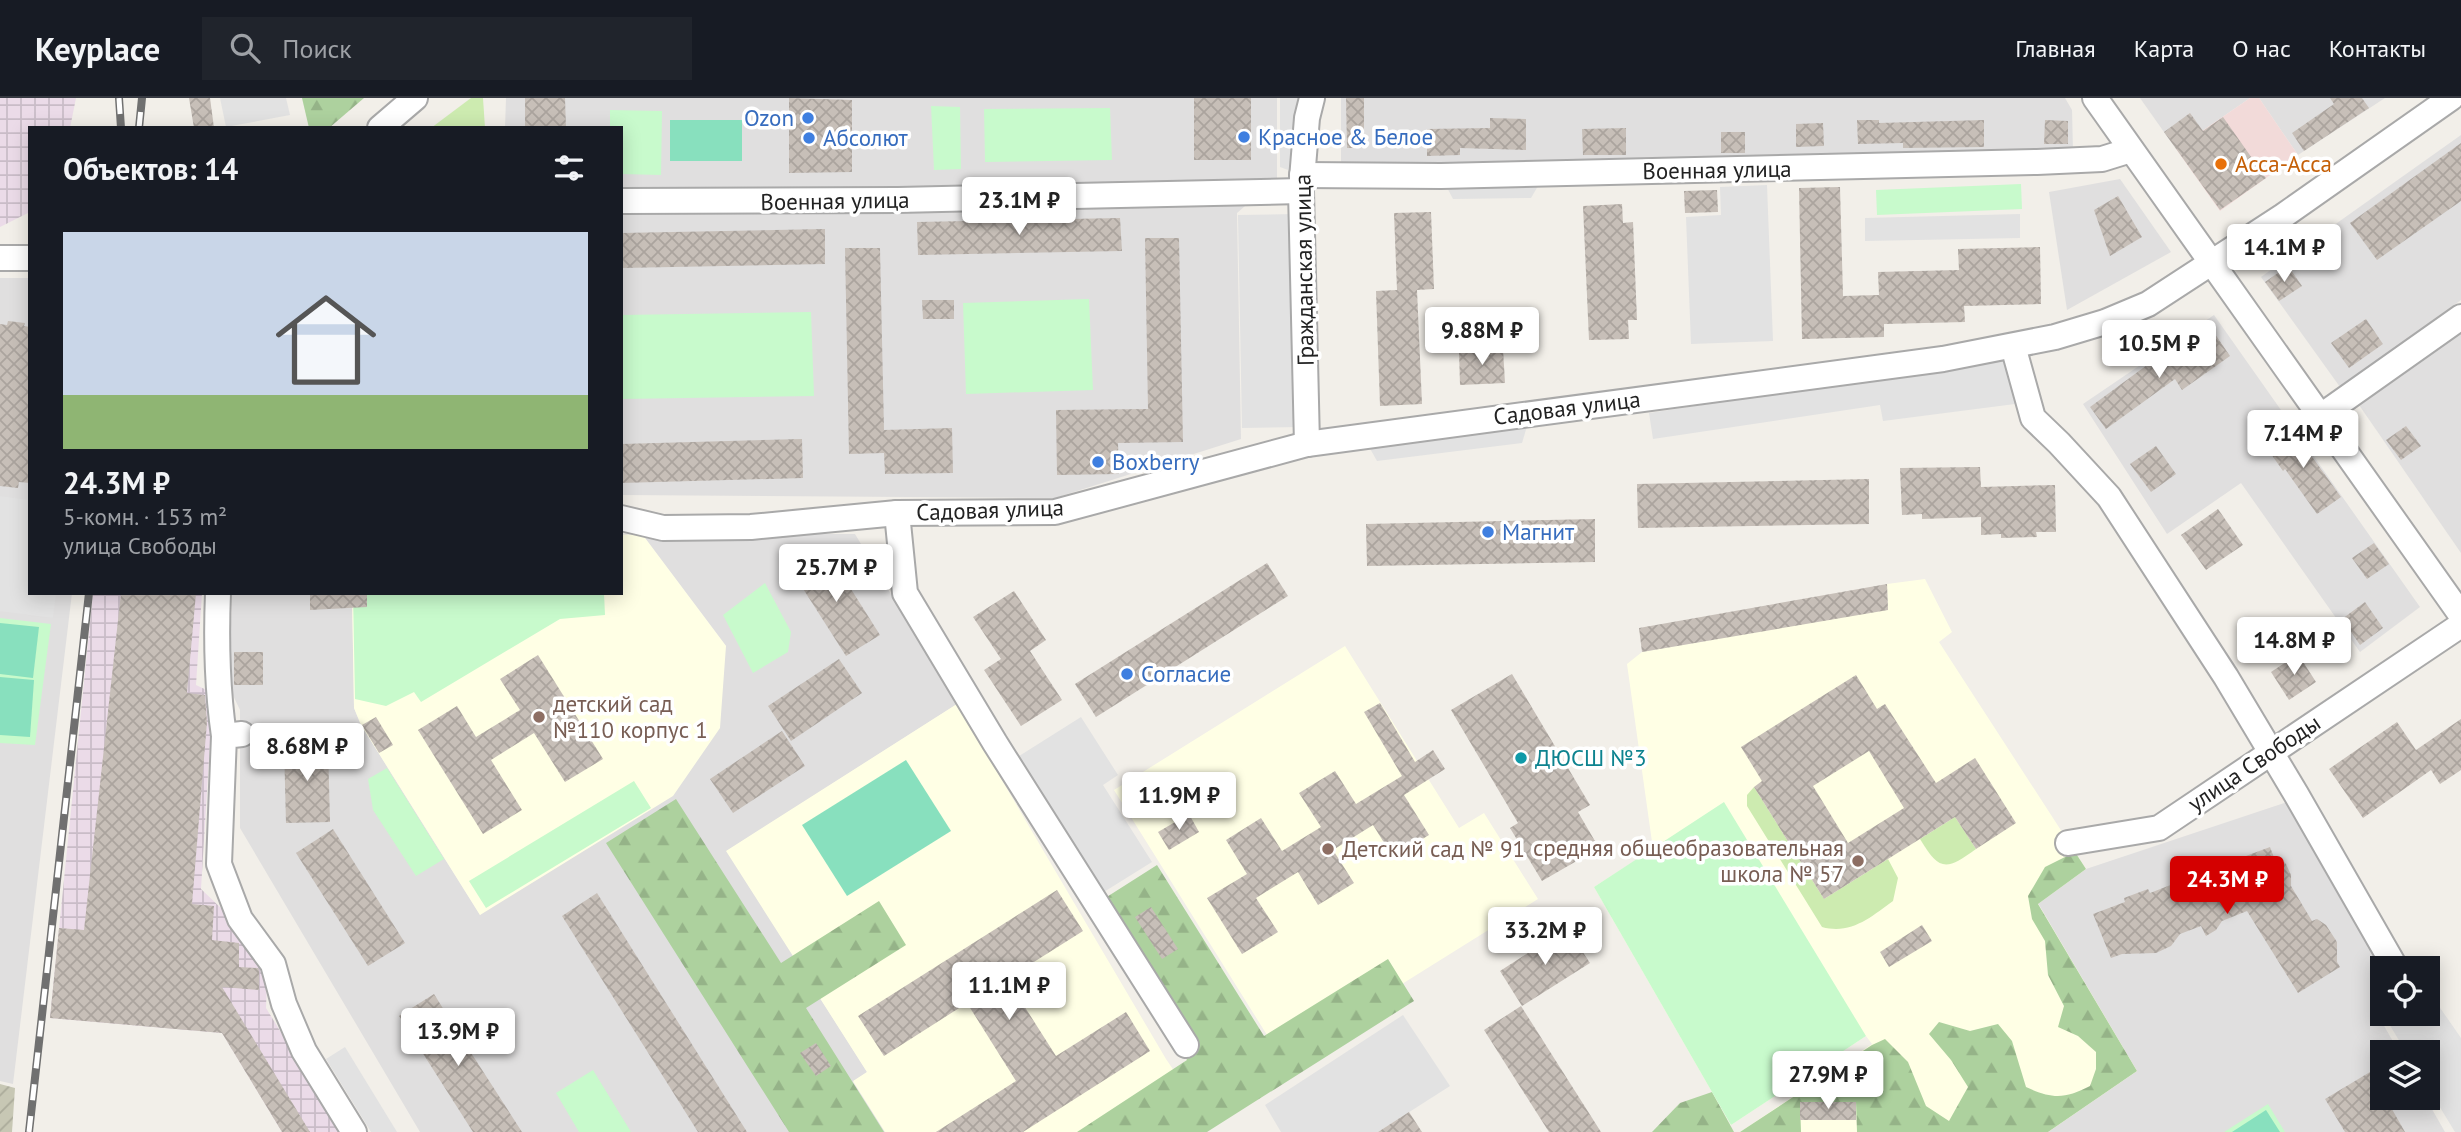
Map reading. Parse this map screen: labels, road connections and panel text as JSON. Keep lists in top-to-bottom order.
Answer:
{
  "streets": {
    "street": [
      "Военная улица",
      "Гражданская улица",
      "Садовая улица",
      "улица Свободы"
    ]
  },
  "crossings": [
    ["Военная улица", "Гражданская улица"],
    ["Гражданская улица", "Садовая улица"]
  ],
  "places": [
    "Ozon",
    "Красное & Белое",
    "Абсолют",
    "Асса-Асса",
    "Boxberry",
    "Магнит",
    "Согласие",
    "детский сад №110 корпус 1",
    "ДЮСШ №3",
    "Детский сад № 91",
    "средняя общеобразовательная школа № 57"
  ],
  "page": {
    "header": "Keyplace",
    "search": "Поиск",
    "nav": [
      "Главная",
      "Карта",
      "О нас",
      "Контакты"
    ],
    "heading": "Объектов: 14",
    "price": [
      "23.1M ₽",
      "14.1M ₽",
      "9.88M ₽",
      "10.5M ₽",
      "7.14M ₽",
      "25.7M ₽",
      "14.8M ₽",
      "8.68M ₽",
      "11.9M ₽",
      "24.3M ₽",
      "33.2M ₽",
      "11.1M ₽",
      "13.9M ₽",
      "27.9M ₽"
    ],
    "list": [
      {
        "name": "24.3M ₽",
        "note": "5-комн. · 153 m² · улица Свободы"
      }
    ]
  }
}
